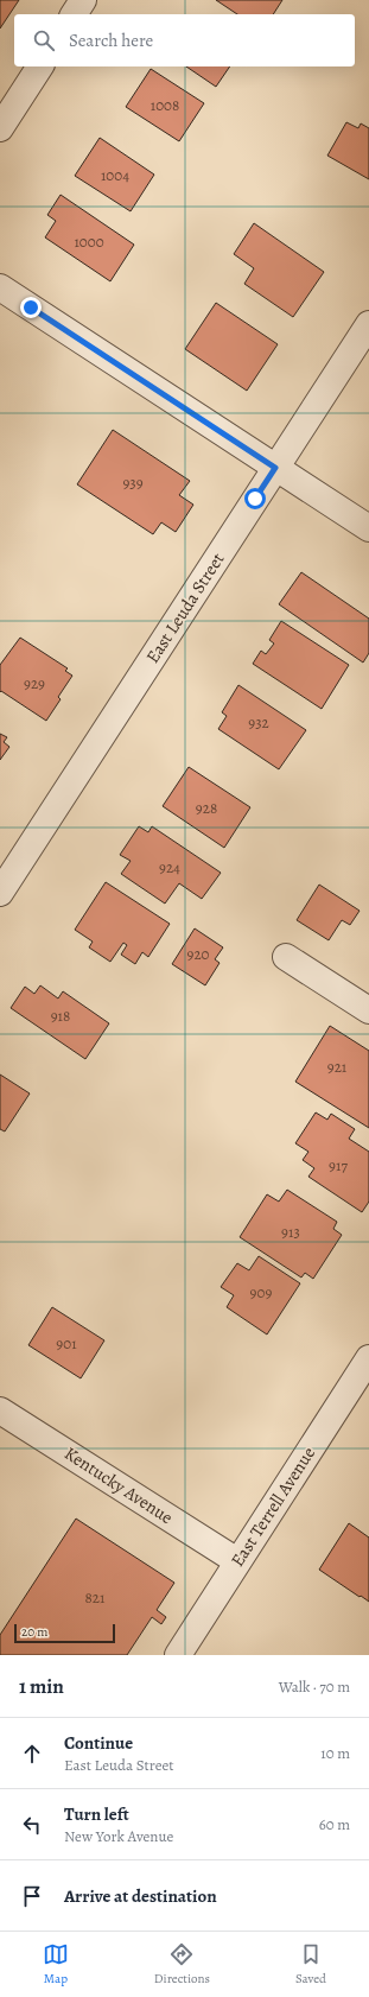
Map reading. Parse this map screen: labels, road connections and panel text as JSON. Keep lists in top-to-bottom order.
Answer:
{
  "streets": {
    "street": ["East Leuda Street", "Kentucky Avenue", "East Terrell Avenue"]
  },
  "crossings": [
    ["Kentucky Avenue", "East Terrell Avenue"]
  ],
  "house_numbers": [
    "1008",
    "1004",
    "1000",
    "939",
    "929",
    "932",
    "928",
    "924",
    "920",
    "918",
    "921",
    "917",
    "913",
    "909",
    "901",
    "821"
  ],
  "scale_bar": "20 m",
  "page": {
    "search": "Search here",
    "scale": "20 m",
    "heading": ["1 min", "Walk · 70 m"],
    "list": [
      ["Continue", "East Leuda Street", "10 m"],
      ["Turn left", "New York Avenue", "60 m"],
      "Arrive at destination"
    ],
    "nav": ["Map", "Directions", "Saved"]
  }
}
